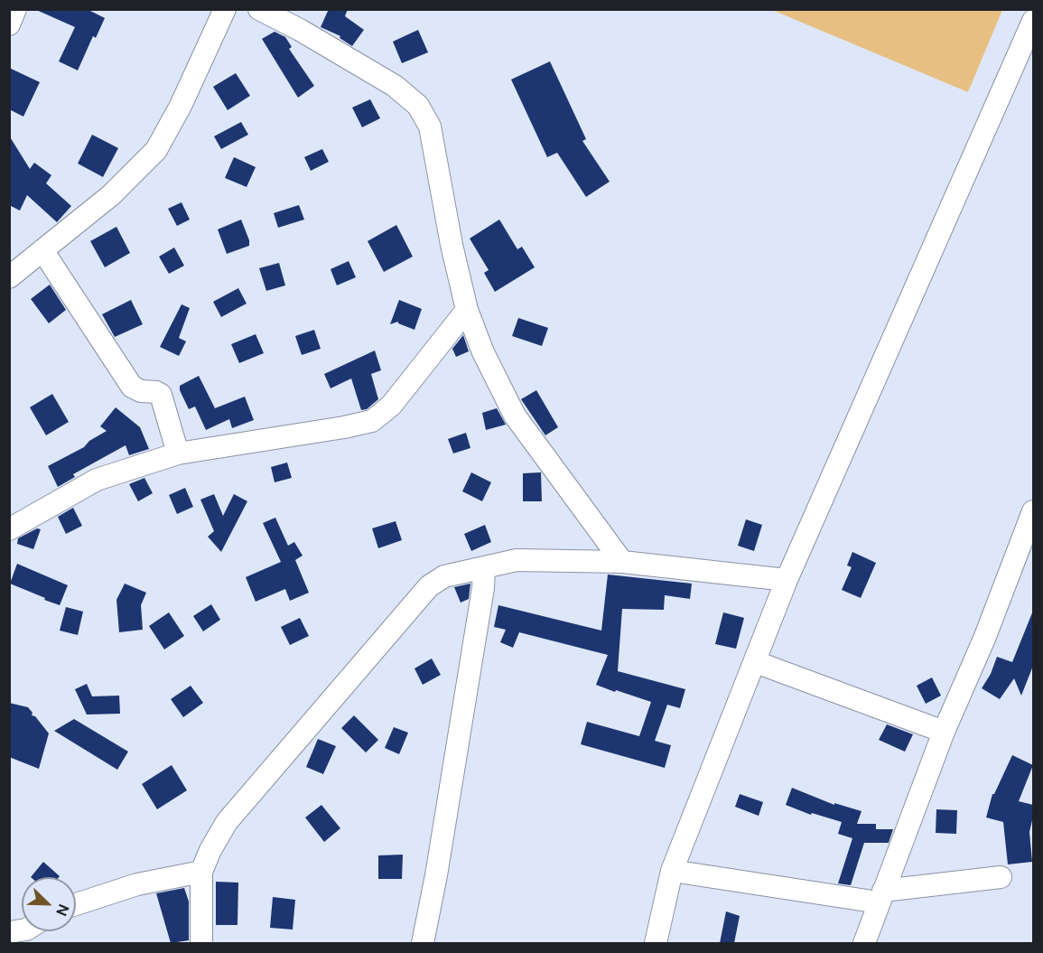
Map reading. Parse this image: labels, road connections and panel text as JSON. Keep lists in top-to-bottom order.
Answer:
{
  "north": "bottom right"
}
